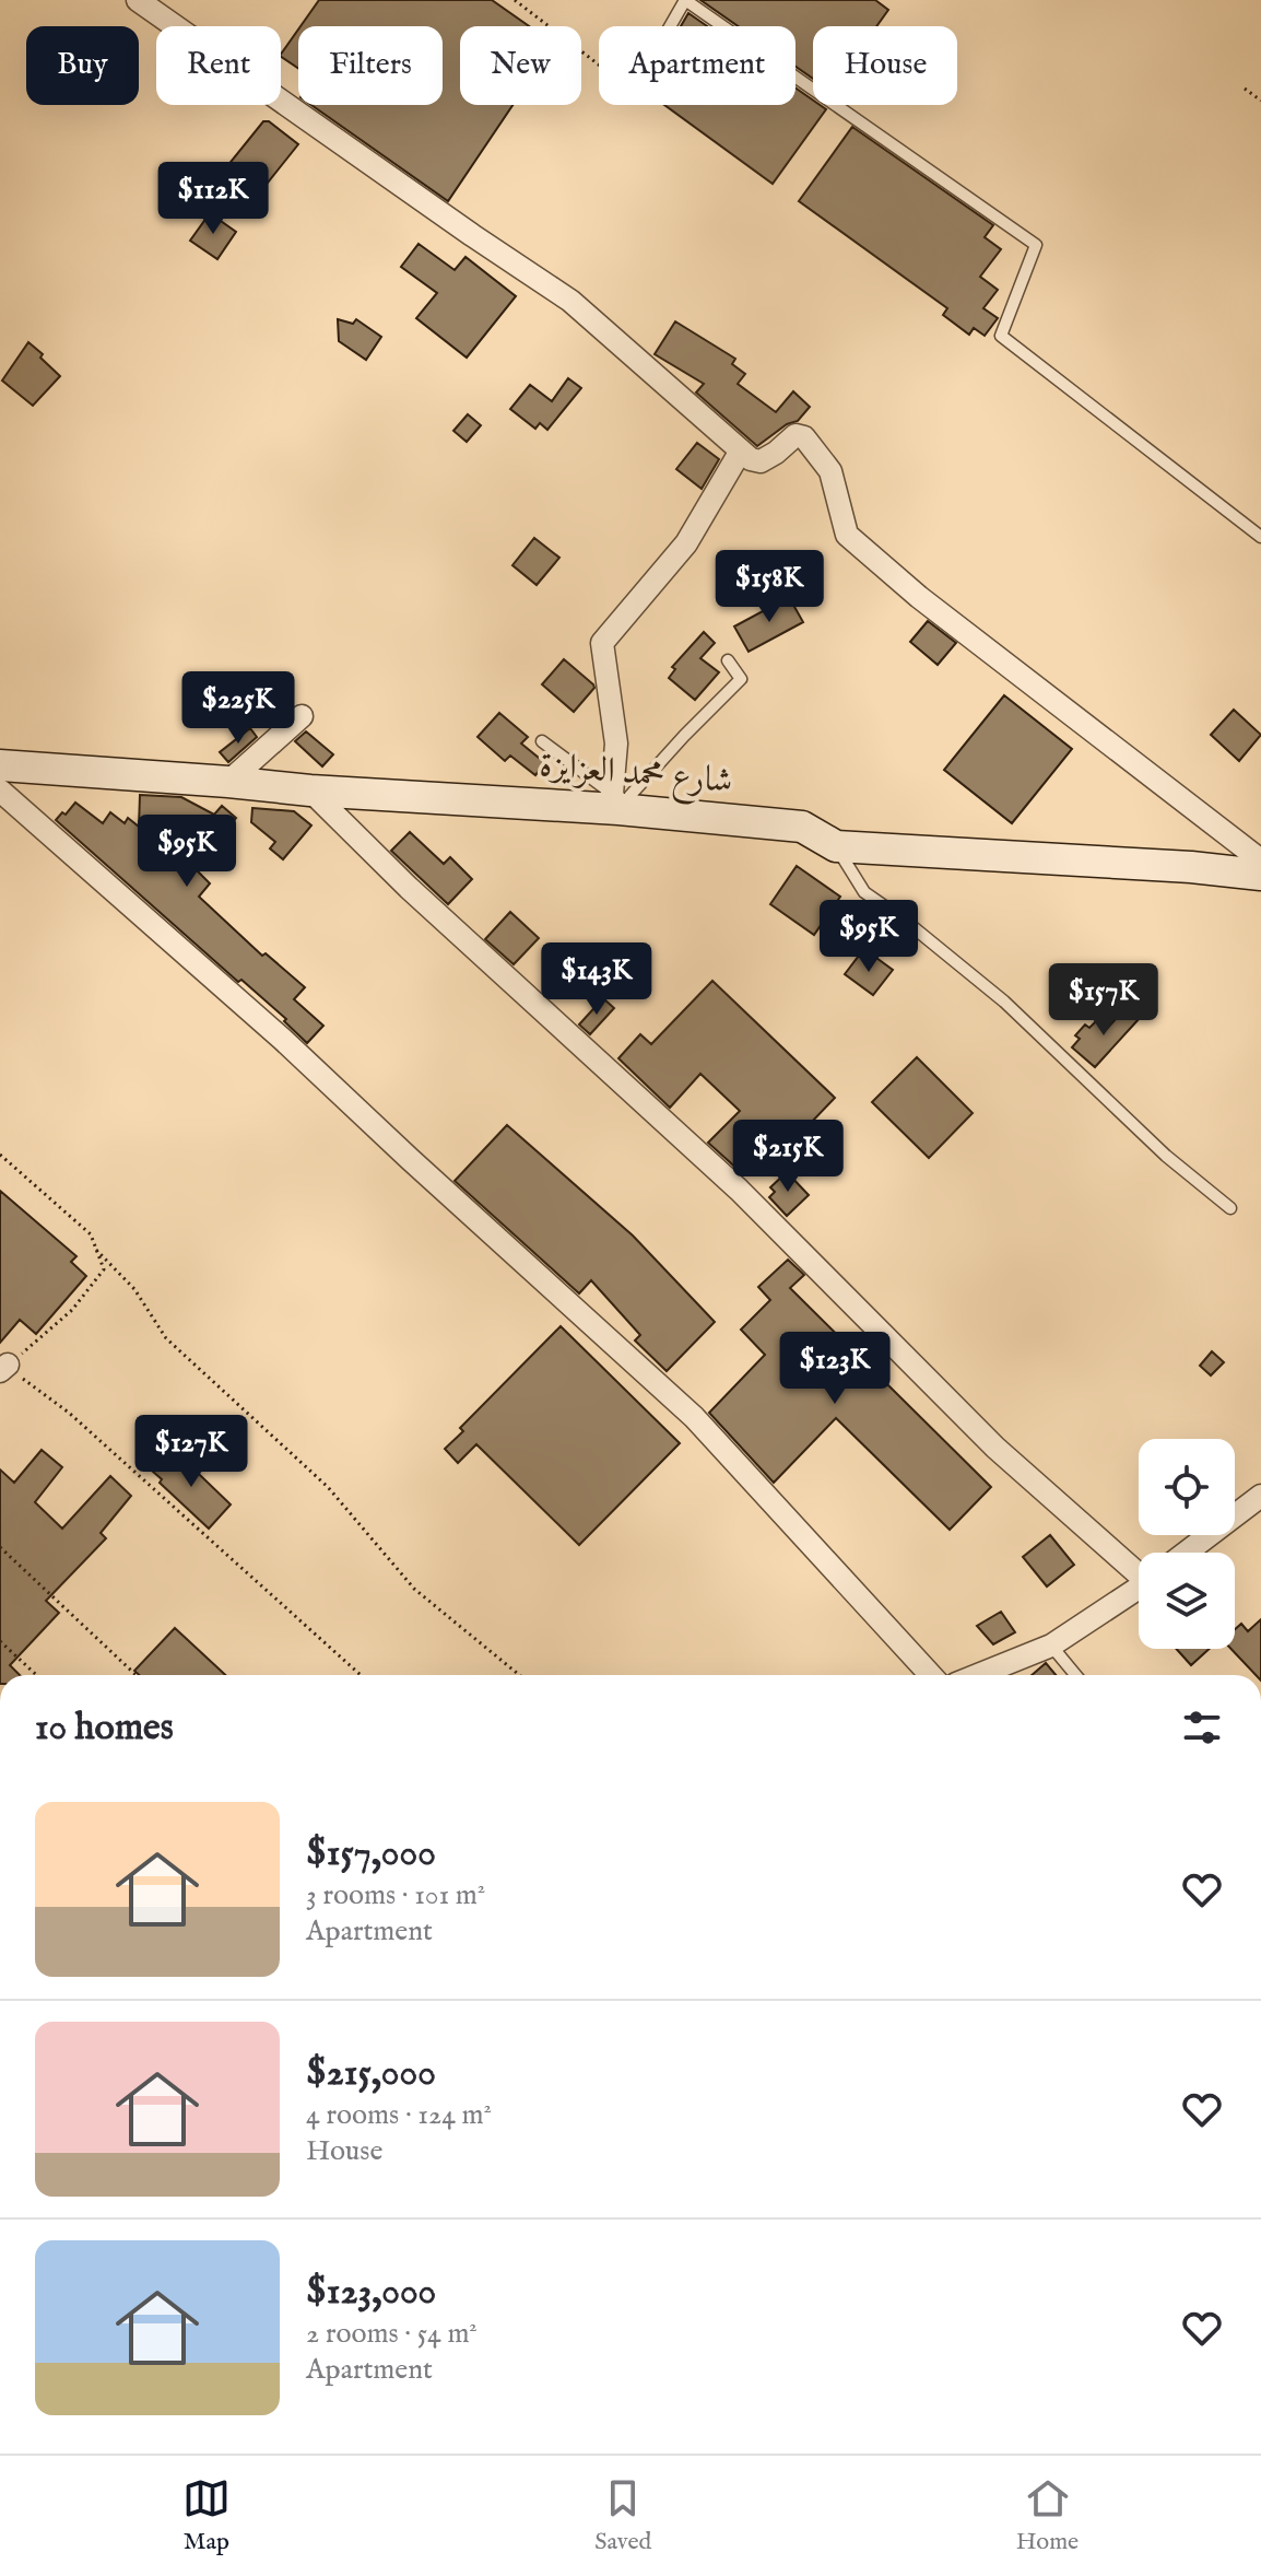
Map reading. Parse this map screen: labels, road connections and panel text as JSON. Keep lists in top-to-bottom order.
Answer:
{
  "streets": {
    "main road": ["شارع محمد العزايزة"]
  },
  "page": {
    "chip": [
      "Buy",
      "Rent",
      "Filters",
      "New",
      "Apartment",
      "House"
    ],
    "price": [
      "$112K",
      "$158K",
      "$225K",
      "$95K",
      "$95K",
      "$143K",
      "$157K",
      "$215K",
      "$123K",
      "$127K"
    ],
    "heading": "10 homes",
    "list": [
      {
        "name": "$157,000",
        "note": "3 rooms · 101 m² · Apartment"
      },
      {
        "name": "$215,000",
        "note": "4 rooms · 124 m² · House"
      },
      {
        "name": "$123,000",
        "note": "2 rooms · 54 m² · Apartment"
      }
    ],
    "tabs": ["Map", "Saved", "Home"]
  }
}
